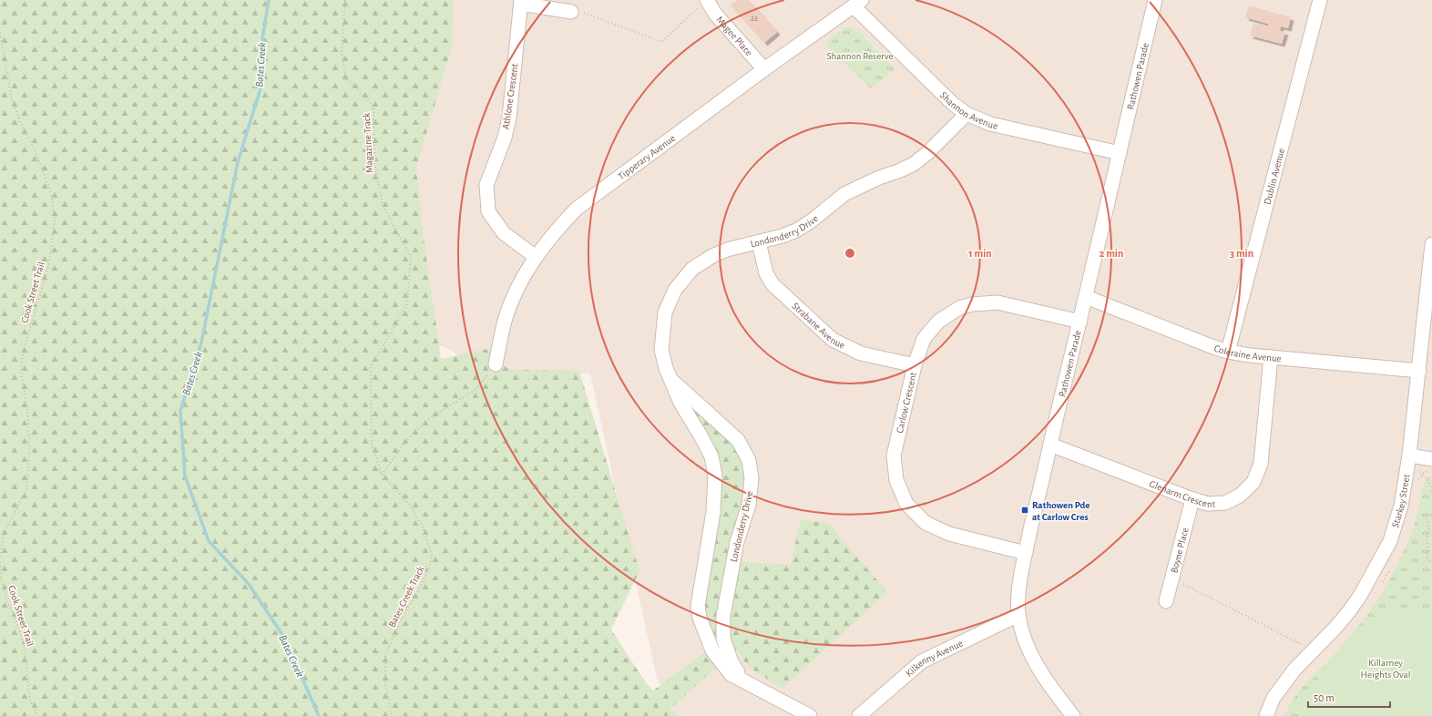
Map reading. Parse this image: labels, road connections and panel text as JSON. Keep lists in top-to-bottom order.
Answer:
{
  "streets": {
    "street": [
      "Magee Place",
      "Rathowen Parade",
      "Athlone Crescent",
      "Shannon Avenue",
      "Tipperary Avenue",
      "Dublin Avenue",
      "Londonderry Drive",
      "Strabane Avenue",
      "Coleraine Avenue",
      "Carlow Crescent",
      "Glenarm Crescent",
      "Starkey Street",
      "Boyne Place",
      "Kilkenny Avenue"
    ],
    "path": ["Magazine Track", "Cook Street Trail", "Bates Creek Track"]
  },
  "crossings": [
    ["Magee Place", "Tipperary Avenue"],
    ["Rathowen Parade", "Shannon Avenue"],
    ["Rathowen Parade", "Coleraine Avenue"],
    ["Rathowen Parade", "Carlow Crescent"],
    ["Rathowen Parade", "Glenarm Crescent"],
    ["Rathowen Parade", "Kilkenny Avenue"],
    ["Athlone Crescent", "Tipperary Avenue"],
    ["Shannon Avenue", "Tipperary Avenue"],
    ["Shannon Avenue", "Londonderry Drive"],
    ["Magazine Track", "Bates Creek Track"],
    ["Dublin Avenue", "Coleraine Avenue"],
    ["Londonderry Drive", "Strabane Avenue"],
    ["Strabane Avenue", "Carlow Crescent"],
    ["Coleraine Avenue", "Glenarm Crescent"],
    ["Coleraine Avenue", "Starkey Street"],
    ["Glenarm Crescent", "Boyne Place"]
  ],
  "water": ["Bates Creek"],
  "parks": ["Shannon Reserve", "Killarney Heights Oval"],
  "places": {
    "transit": ["Rathowen Pde at Carlow Cres"]
  },
  "house_numbers": ["22"],
  "scale_bar": "50 m",
  "rings": ["1 min", "2 min", "3 min"]
}
